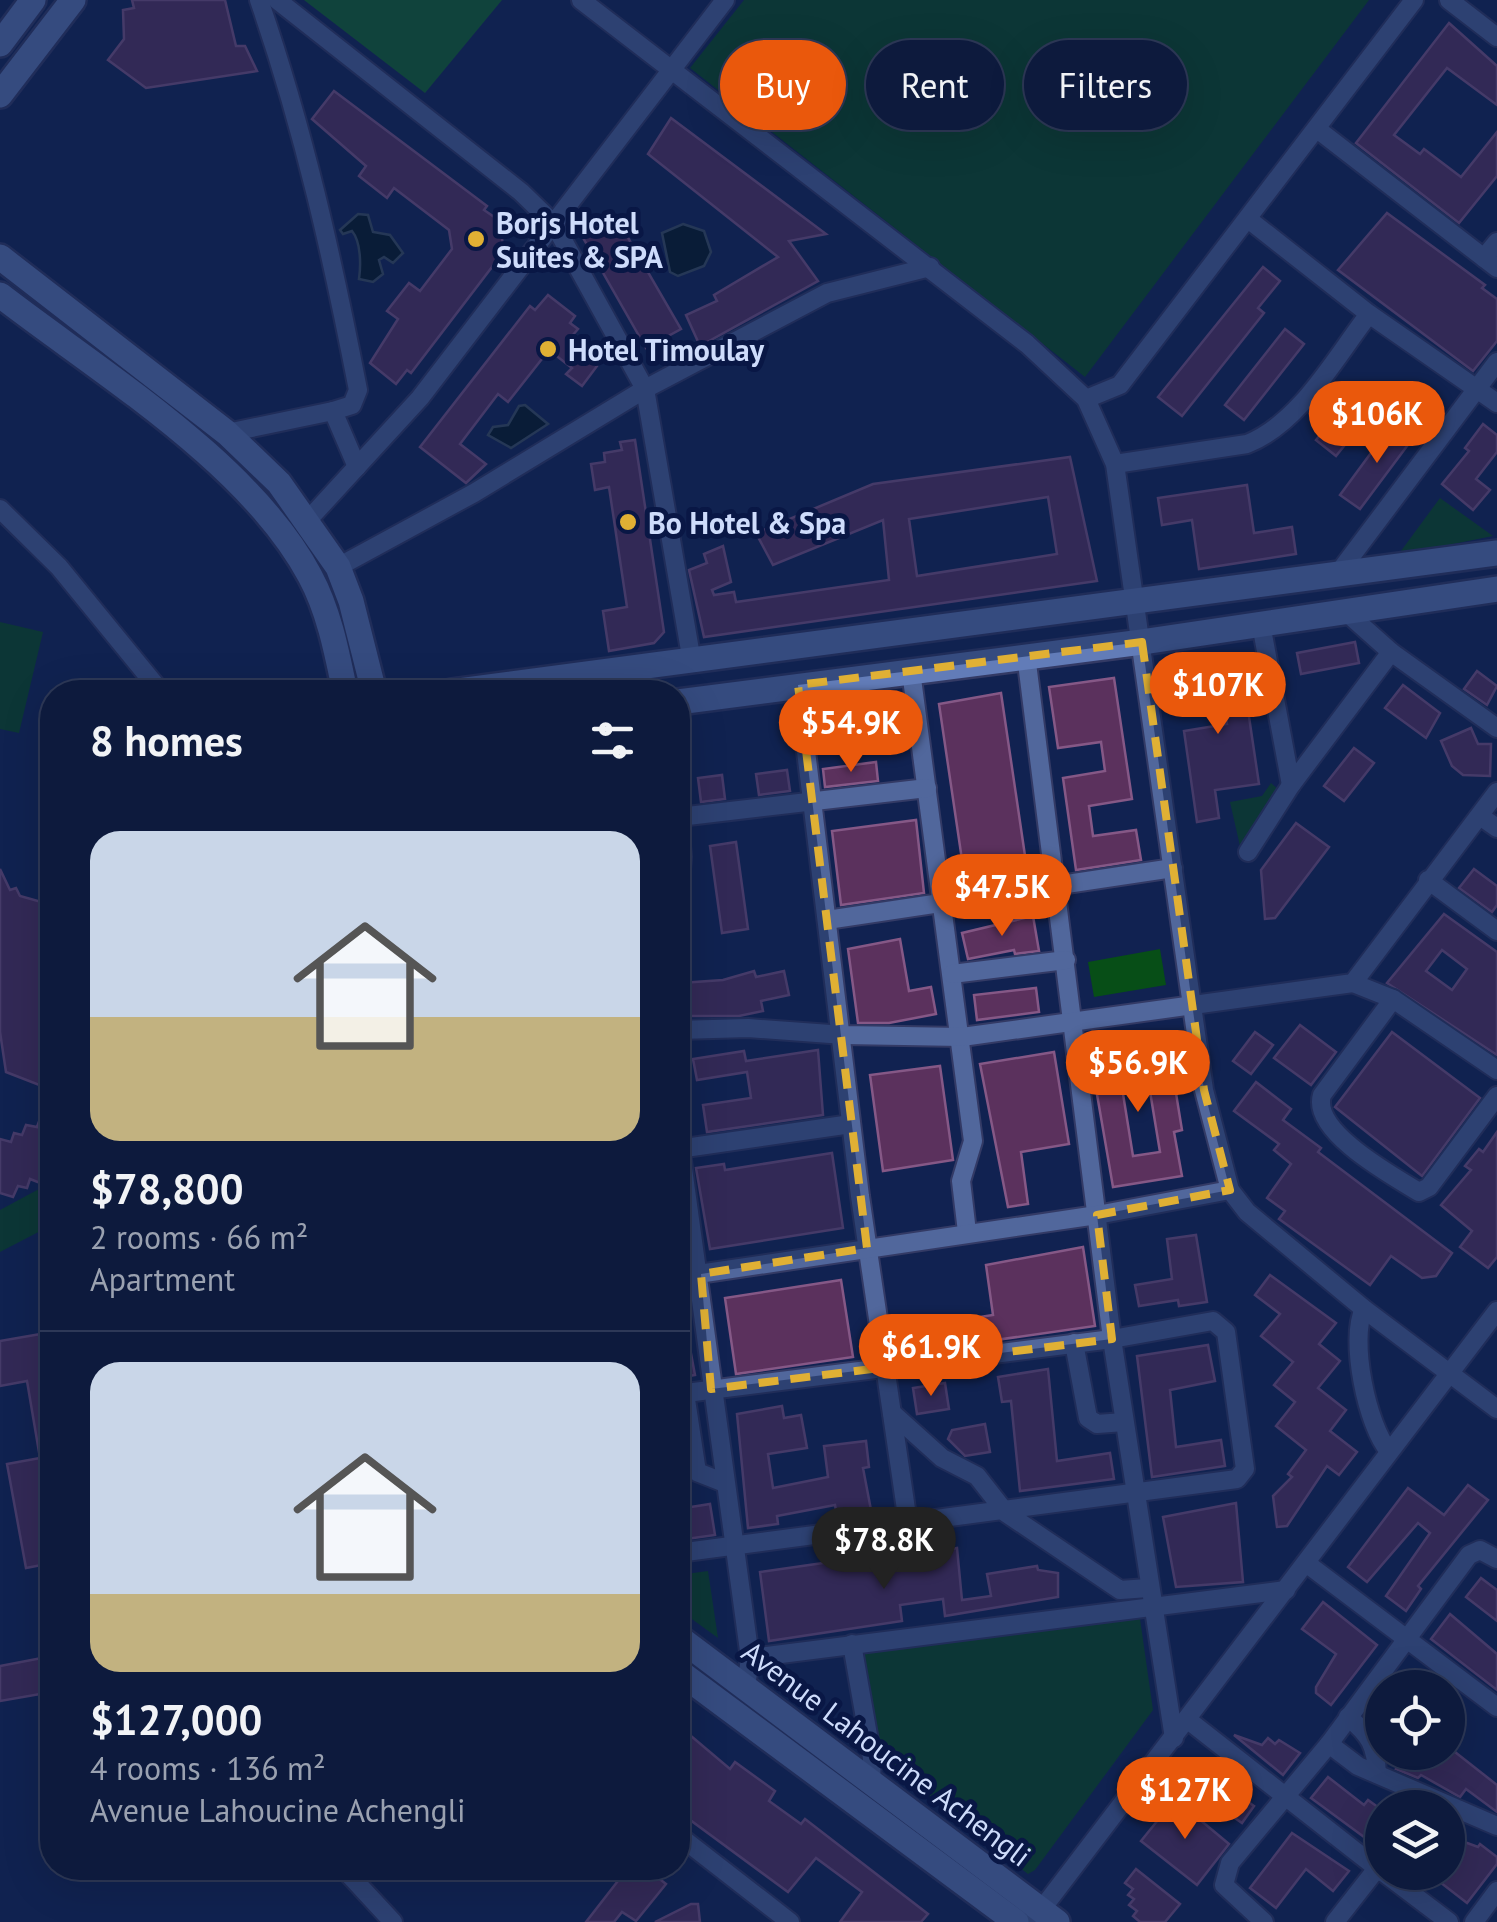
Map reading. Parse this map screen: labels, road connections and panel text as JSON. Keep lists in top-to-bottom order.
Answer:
{
  "streets": {
    "street": ["Avenue Lahoucine Achengli"]
  },
  "places": ["Borjs Hotel Suites & SPA", "Hotel Timoulay", "Bo Hotel & Spa"],
  "page": {
    "chip": ["Buy", "Rent", "Filters"],
    "price": [
      "$106K",
      "$107K",
      "$54.9K",
      "$47.5K",
      "$56.9K",
      "$61.9K",
      "$78.8K",
      "$127K"
    ],
    "heading": "8 homes",
    "list": [
      {
        "name": "$78,800",
        "note": "2 rooms · 66 m² · Apartment"
      },
      {
        "name": "$127,000",
        "note": "4 rooms · 136 m² · Avenue Lahoucine Achengli"
      }
    ]
  }
}
